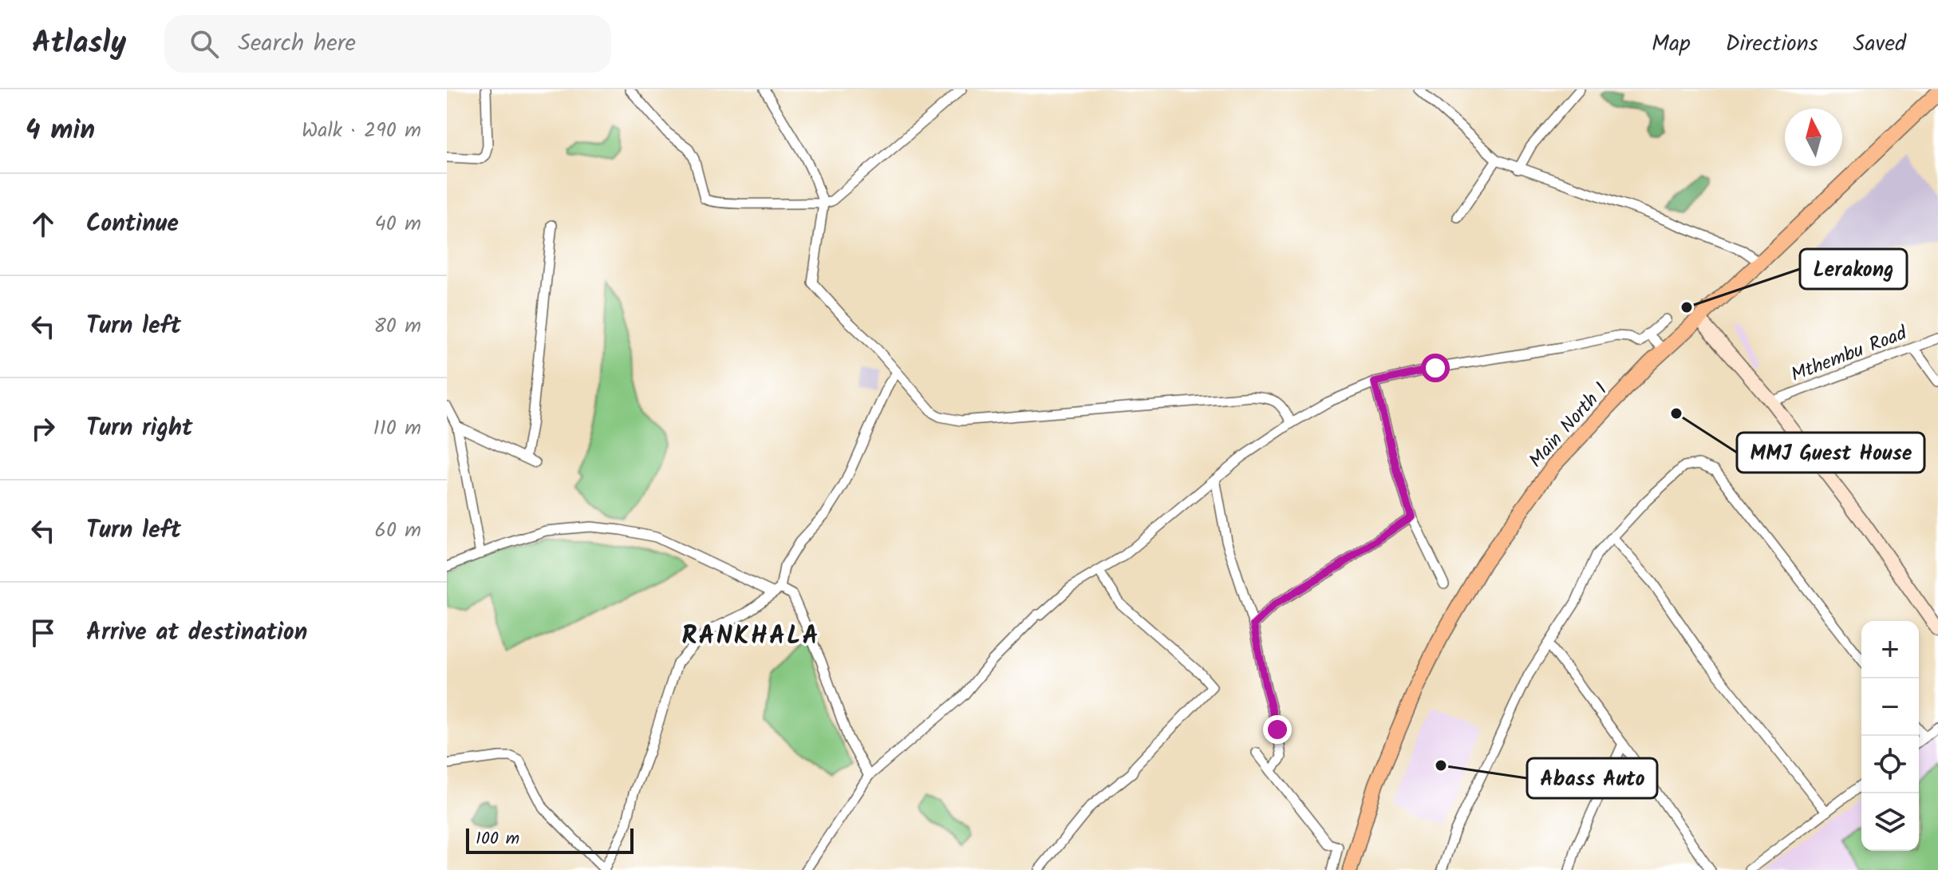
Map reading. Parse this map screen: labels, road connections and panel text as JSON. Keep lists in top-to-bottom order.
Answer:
{
  "streets": {
    "main road": ["Main North 1"],
    "street": ["Mthembu Road"]
  },
  "districts": ["RANKHALA"],
  "places": ["Lerakong", "MMJ Guest House", "Abass Auto"],
  "scale_bar": "100 m",
  "north": "top",
  "page": {
    "header": "Atlasly",
    "search": "Search here",
    "nav": ["Map", "Directions", "Saved"],
    "heading": ["4 min", "Walk · 290 m"],
    "list": [
      ["Continue", "40 m"],
      ["Turn left", "80 m"],
      ["Turn right", "110 m"],
      ["Turn left", "60 m"],
      "Arrive at destination"
    ],
    "map_buttons": ["+", "−"],
    "scale": "100 m"
  }
}
